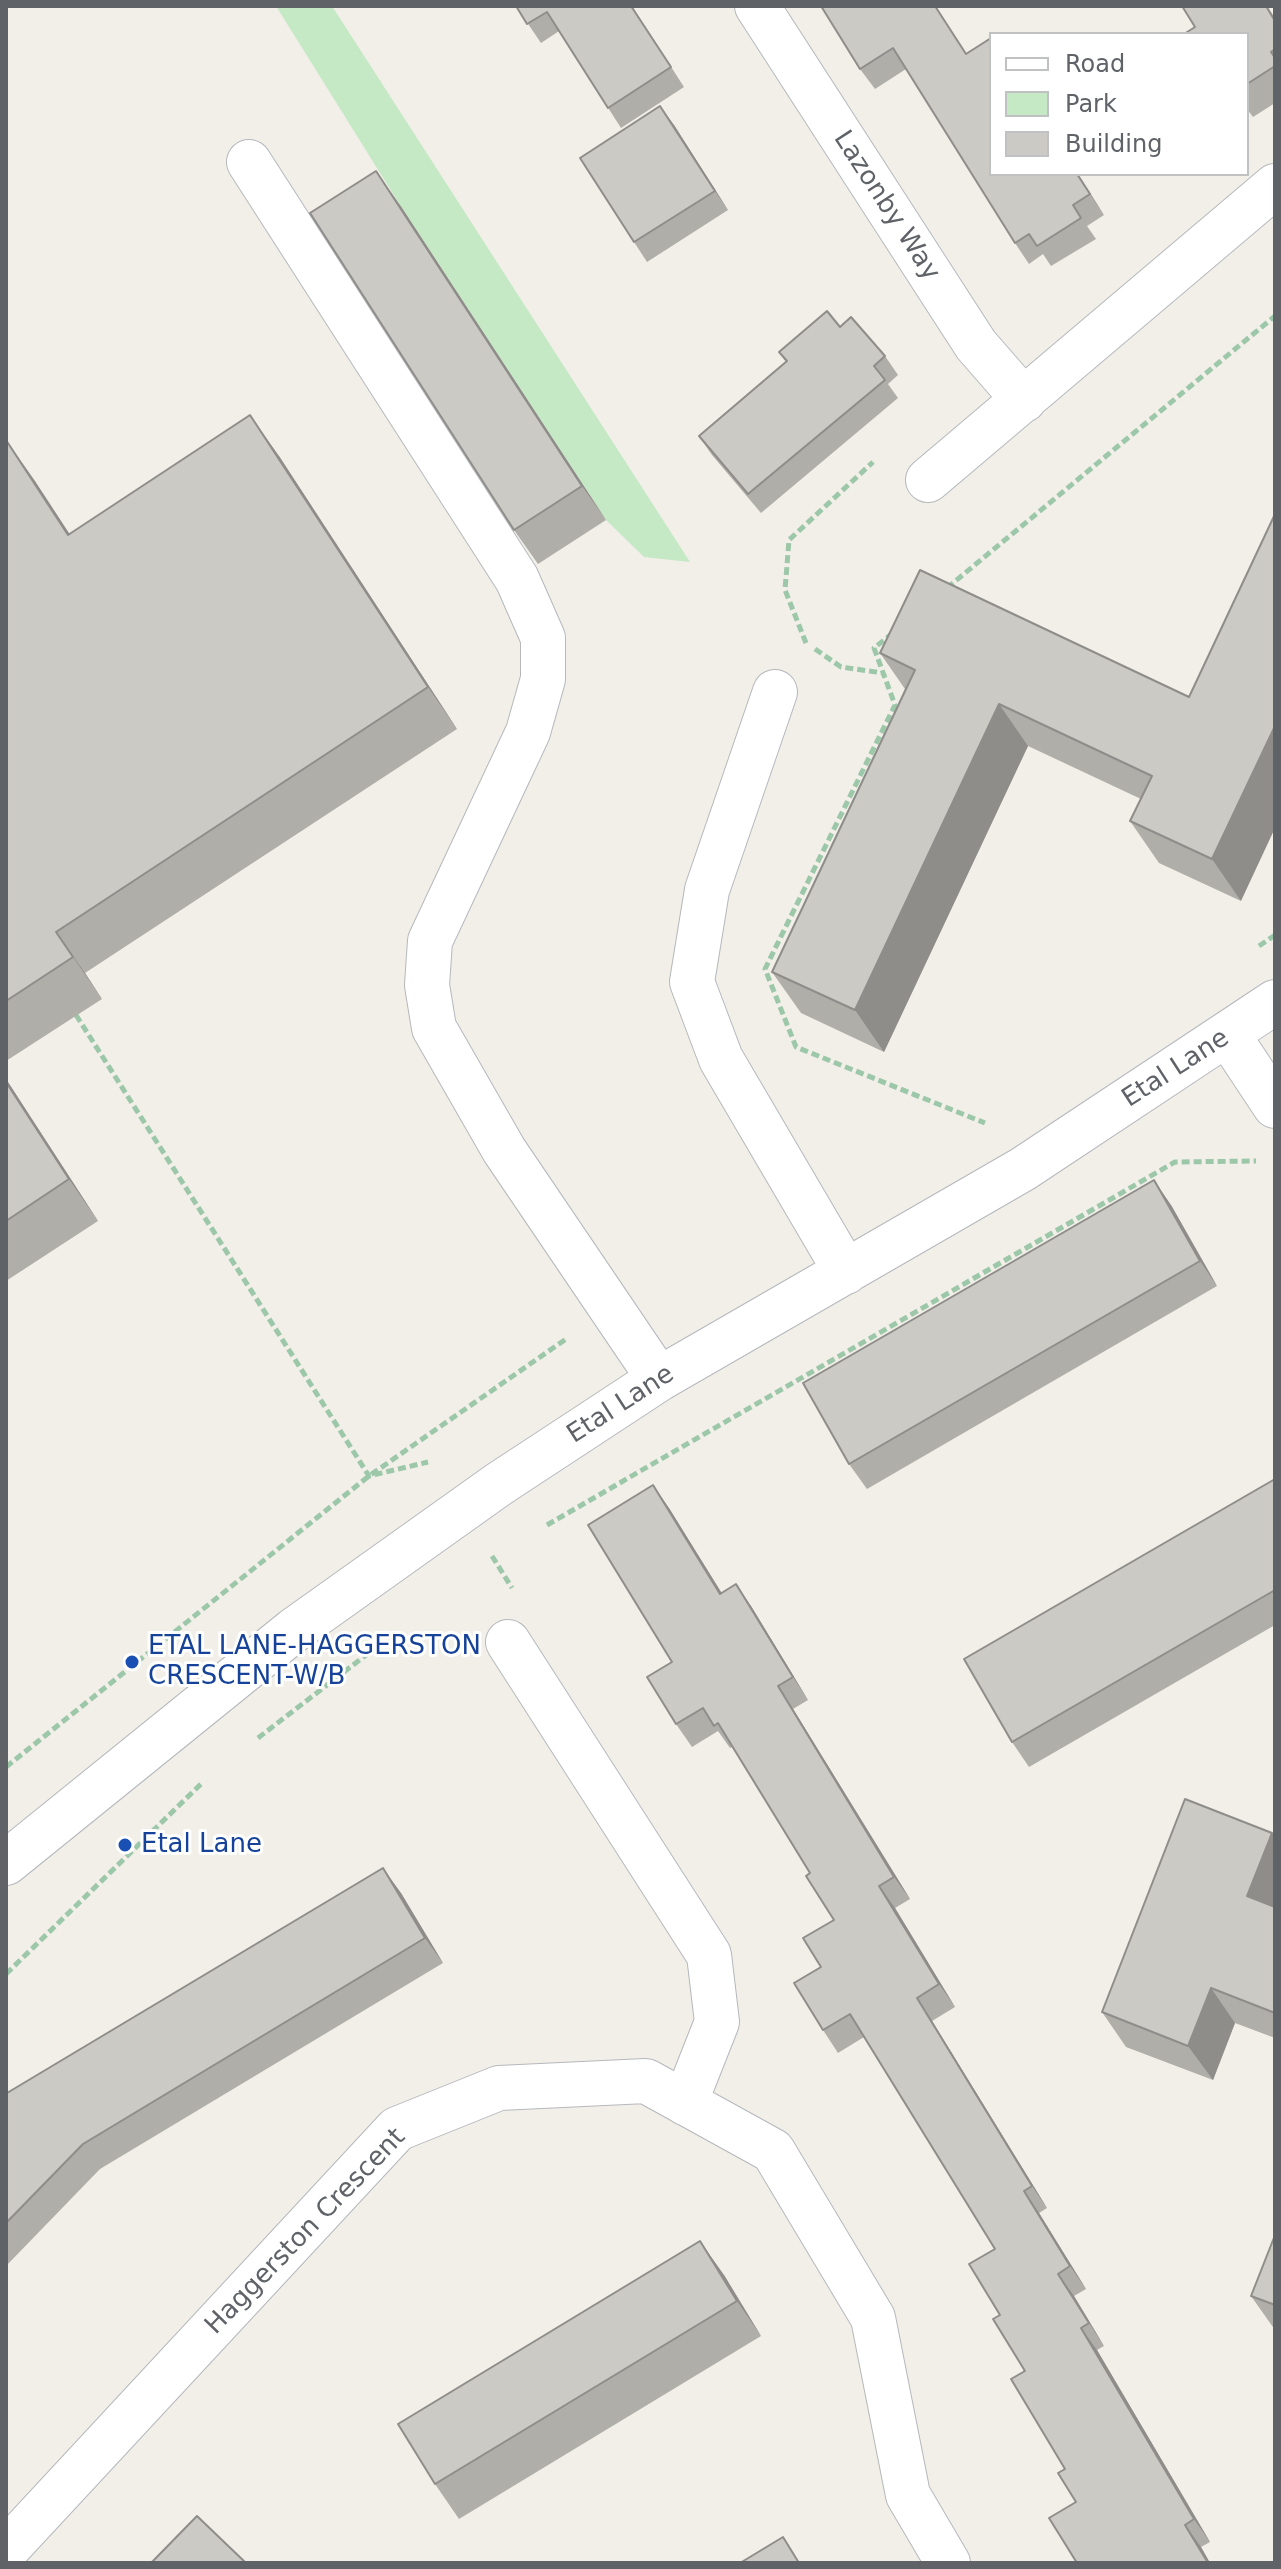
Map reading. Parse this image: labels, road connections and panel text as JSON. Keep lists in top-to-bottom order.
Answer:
{
  "streets": {
    "street": ["Lazonby Way", "Etal Lane", "Haggerston Crescent"]
  },
  "places": ["ETAL LANE-HAGGERSTON CRESCENT-W/B", "Etal Lane"],
  "legend": ["Road", "Park", "Building"]
}
